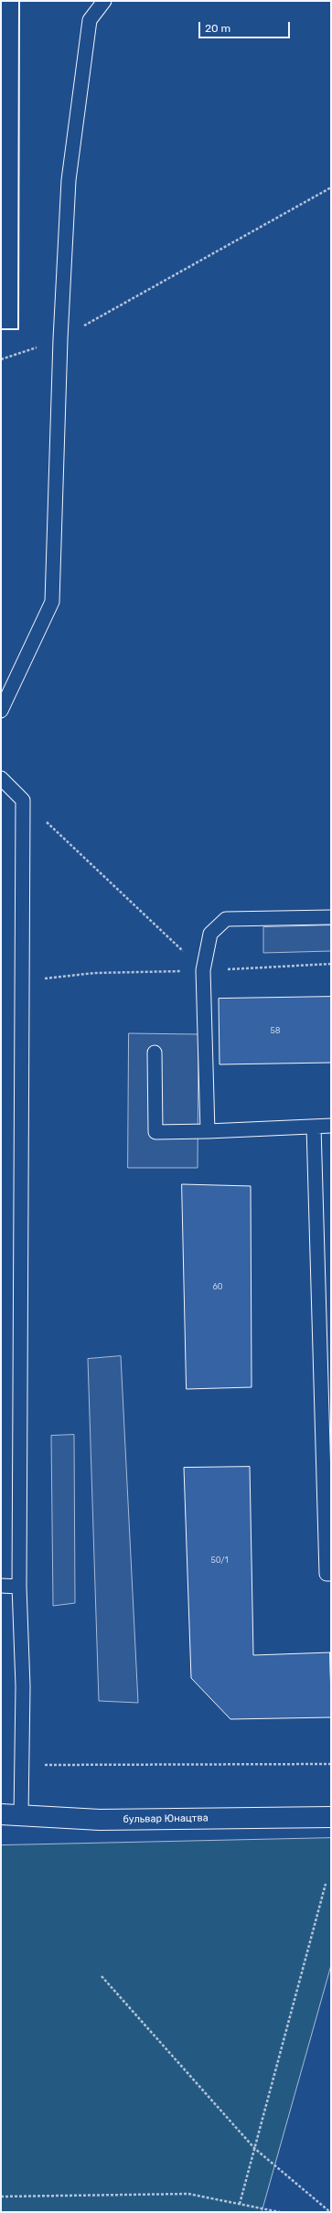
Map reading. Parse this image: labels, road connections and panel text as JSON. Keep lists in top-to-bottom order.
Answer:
{
  "streets": {
    "street": ["бульвар Юнацтва"]
  },
  "house_numbers": ["58", "60", "50/1"],
  "scale_bar": "20 m"
}
